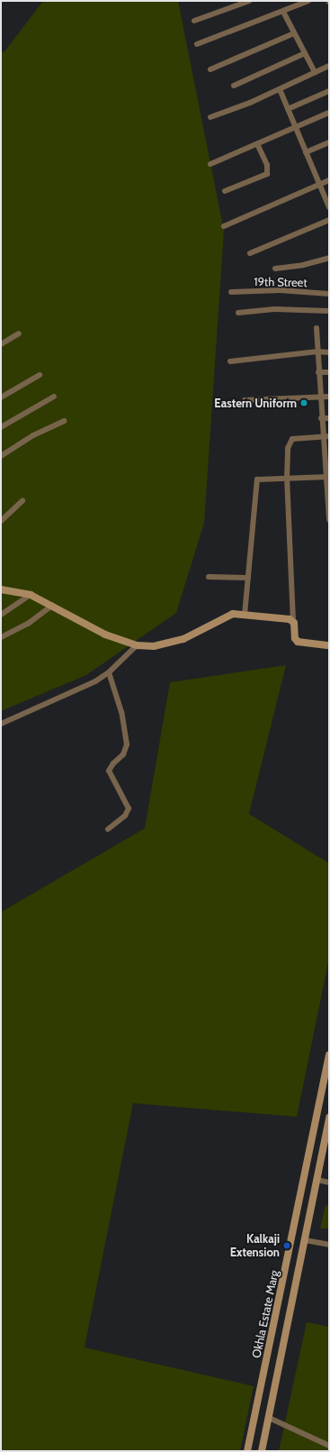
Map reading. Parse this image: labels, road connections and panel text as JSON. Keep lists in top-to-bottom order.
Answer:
{
  "streets": {
    "main road": ["Okhla Estate Marg"],
    "street": ["19th Street"]
  },
  "places": ["Eastern Uniform", "Kalkaji Extension"]
}
